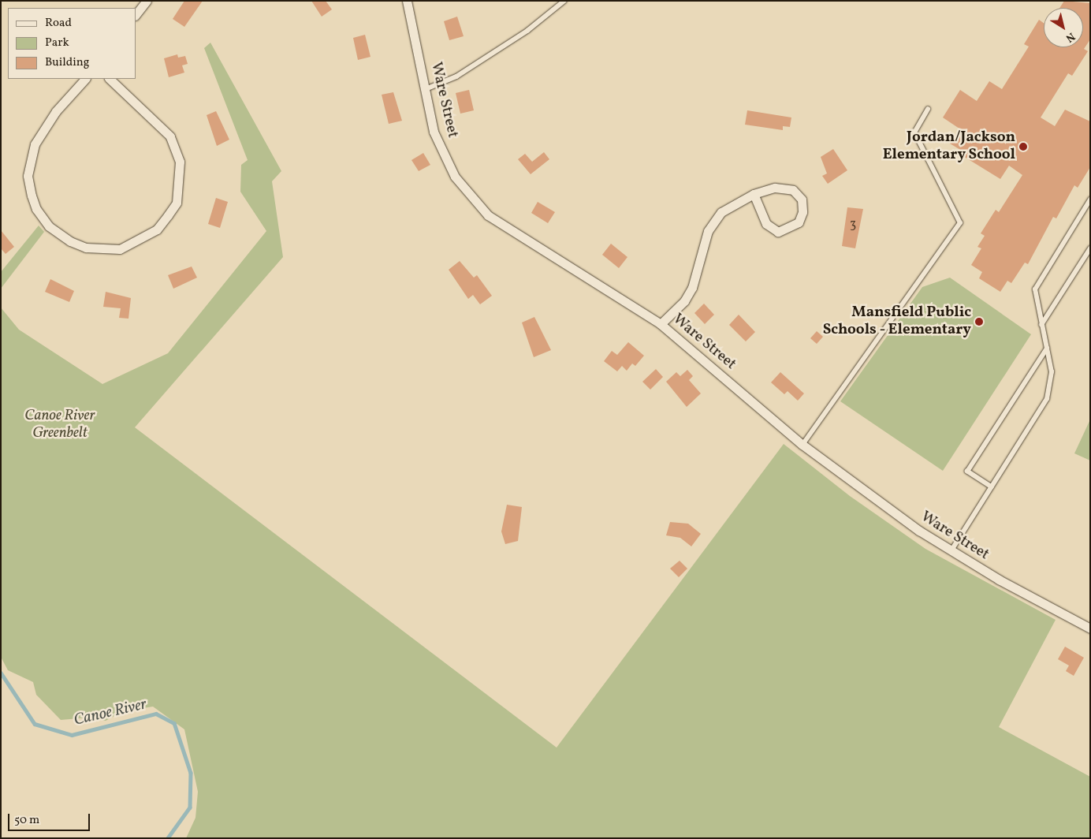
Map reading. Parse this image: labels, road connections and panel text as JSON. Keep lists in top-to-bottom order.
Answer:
{
  "streets": {
    "street": ["Ware Street"]
  },
  "water": ["Canoe River"],
  "parks": ["Canoe River Greenbelt"],
  "places": ["Jordan/Jackson Elementary School", "Mansfield Public Schools - Elementary"],
  "house_numbers": ["3"],
  "legend": ["Road", "Park", "Building"],
  "scale_bar": "50 m",
  "north": "bottom right"
}
